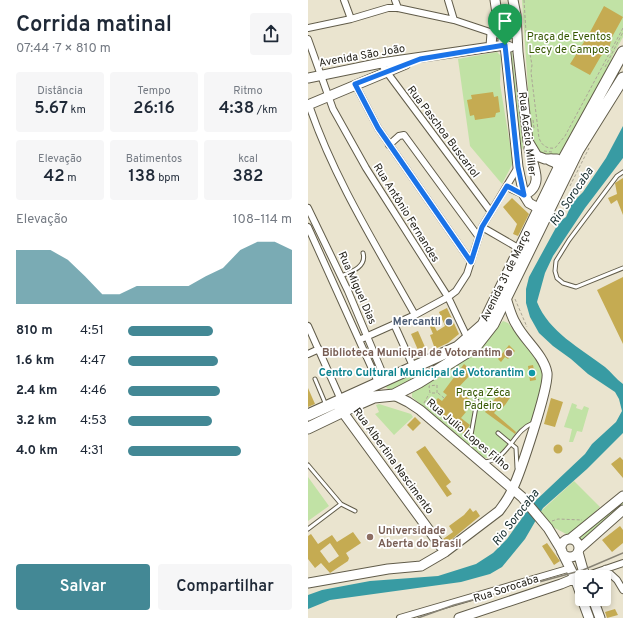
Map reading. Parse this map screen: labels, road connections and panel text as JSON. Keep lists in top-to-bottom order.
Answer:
{
  "streets": {
    "highway": ["Avenida 31 de Março"],
    "main road": [
      "Avenida São João",
      "Rua Acácio Miller",
      "Rua Julio Lopes Filho",
      "Rua Albertina Nascimento",
      "Rua Sorocaba"
    ],
    "street": ["Rua Paschoa Buscariol", "Rua Antônio Fernandes", "Rua Miguel Dias"]
  },
  "crossings": [
    ["Avenida São João", "Rua Paschoa Buscariol"],
    ["Avenida São João", "Rua Acácio Miller"],
    ["Avenida São João", "Rua Antônio Fernandes"],
    ["Rua Antônio Fernandes", "Avenida 31 de Março"],
    ["Avenida 31 de Março", "Rua Miguel Dias"],
    ["Avenida 31 de Março", "Rua Julio Lopes Filho"],
    ["Avenida 31 de Março", "Rua Albertina Nascimento"]
  ],
  "water": ["Rio Sorocaba"],
  "parks": ["Praça de Eventos Lecy de Campos", "Praça Zéca Padeiro"],
  "places": [
    "Mercantil",
    "Biblioteca Municipal de Votorantim",
    "Centro Cultural Municipal de Votorantim",
    "Universidade Aberta do Brasil"
  ],
  "page": {
    "heading": ["Corrida matinal", "07:44 · 7 × 810 m"],
    "stats": [
      ["Distância", "5.67 km"],
      ["Tempo", "26:16"],
      ["Ritmo", "4:38 /km"],
      ["Elevação", "42 m"],
      ["Batimentos", "138 bpm"],
      ["kcal", "382"]
    ],
    "chart": ["Elevação", "108–114 m"],
    "list": [
      {
        "name": "810 m",
        "note": "4:51"
      },
      {
        "name": "1.6 km",
        "note": "4:47"
      },
      {
        "name": "2.4 km",
        "note": "4:46"
      },
      {
        "name": "3.2 km",
        "note": "4:53"
      },
      {
        "name": "4.0 km",
        "note": "4:31"
      }
    ],
    "buttons": ["Salvar", "Compartilhar"]
  }
}
